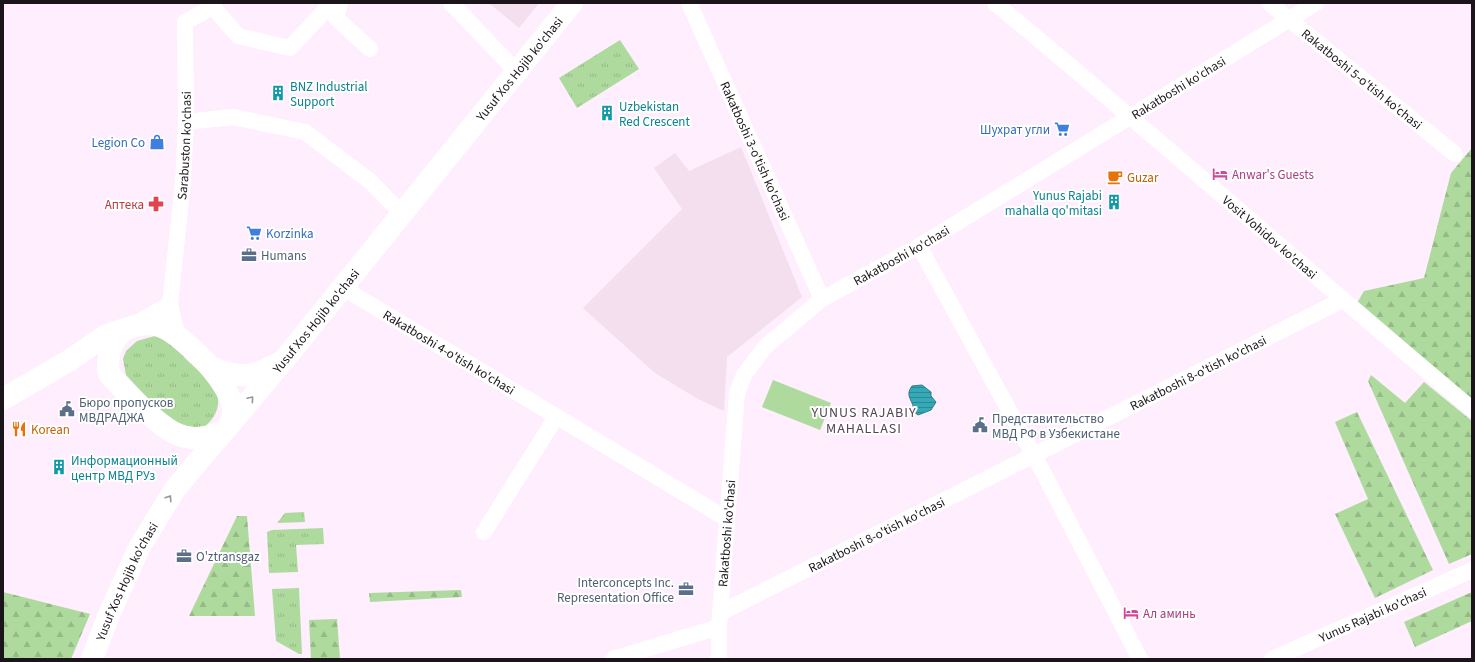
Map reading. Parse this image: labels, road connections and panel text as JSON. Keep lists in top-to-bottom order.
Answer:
{
  "streets": {
    "main road": ["Yusuf Xos Hojib ko'chasi"],
    "street": [
      "Rakatboshi 5-o'tish ko'chasi",
      "Rakatboshi ko'chasi",
      "Sarabuston ko'chasi",
      "Rakatboshi 3-o'tish ko'chasi",
      "Vosit Vohidov ko'chasi",
      "Rakatboshi 4-o'tish ko'chasi",
      "Rakatboshi 8-o'tish ko'chasi",
      "Yunus Rajabi ko'chasi"
    ]
  },
  "crossings": [
    ["Yusuf Xos Hojib ko'chasi", "Sarabuston ko'chasi"],
    ["Yusuf Xos Hojib ko'chasi", "Rakatboshi 4-o'tish ko'chasi"],
    ["Rakatboshi 5-o'tish ko'chasi", "Rakatboshi ko'chasi"],
    ["Rakatboshi ko'chasi", "Rakatboshi 3-o'tish ko'chasi"],
    ["Rakatboshi ko'chasi", "Vosit Vohidov ko'chasi"],
    ["Rakatboshi ko'chasi", "Rakatboshi 4-o'tish ko'chasi"],
    ["Rakatboshi ko'chasi", "Rakatboshi 8-o'tish ko'chasi"],
    ["Vosit Vohidov ko'chasi", "Rakatboshi 8-o'tish ko'chasi"]
  ],
  "one_way": ["Yusuf Xos Hojib ko'chasi"],
  "districts": ["YUNUS RAJABIY MAHALLASI"],
  "places": {
    "building": [
      "BNZ Industrial Support",
      "Uzbekistan Red Crescent",
      "Yunus Rajabi mahalla qo'mitasi",
      "Информационный центр МВД РУз"
    ],
    "supermarket": ["Шухрат угли", "Korzinka"],
    "shop": ["Legion Co"],
    "hotel": ["Anwar's Guests", "Ал аминь"],
    "cafe": ["Guzar"],
    "pharmacy": ["Аптека"],
    "office": ["Humans", "O'ztransgaz", "Interconcepts Inc. Representation Office"],
    "public building": ["Бюро пропусков МВДРАДЖА", "Представительство МВД РФ в Узбекистане"],
    "restaurant": ["Korean"]
  }
}
